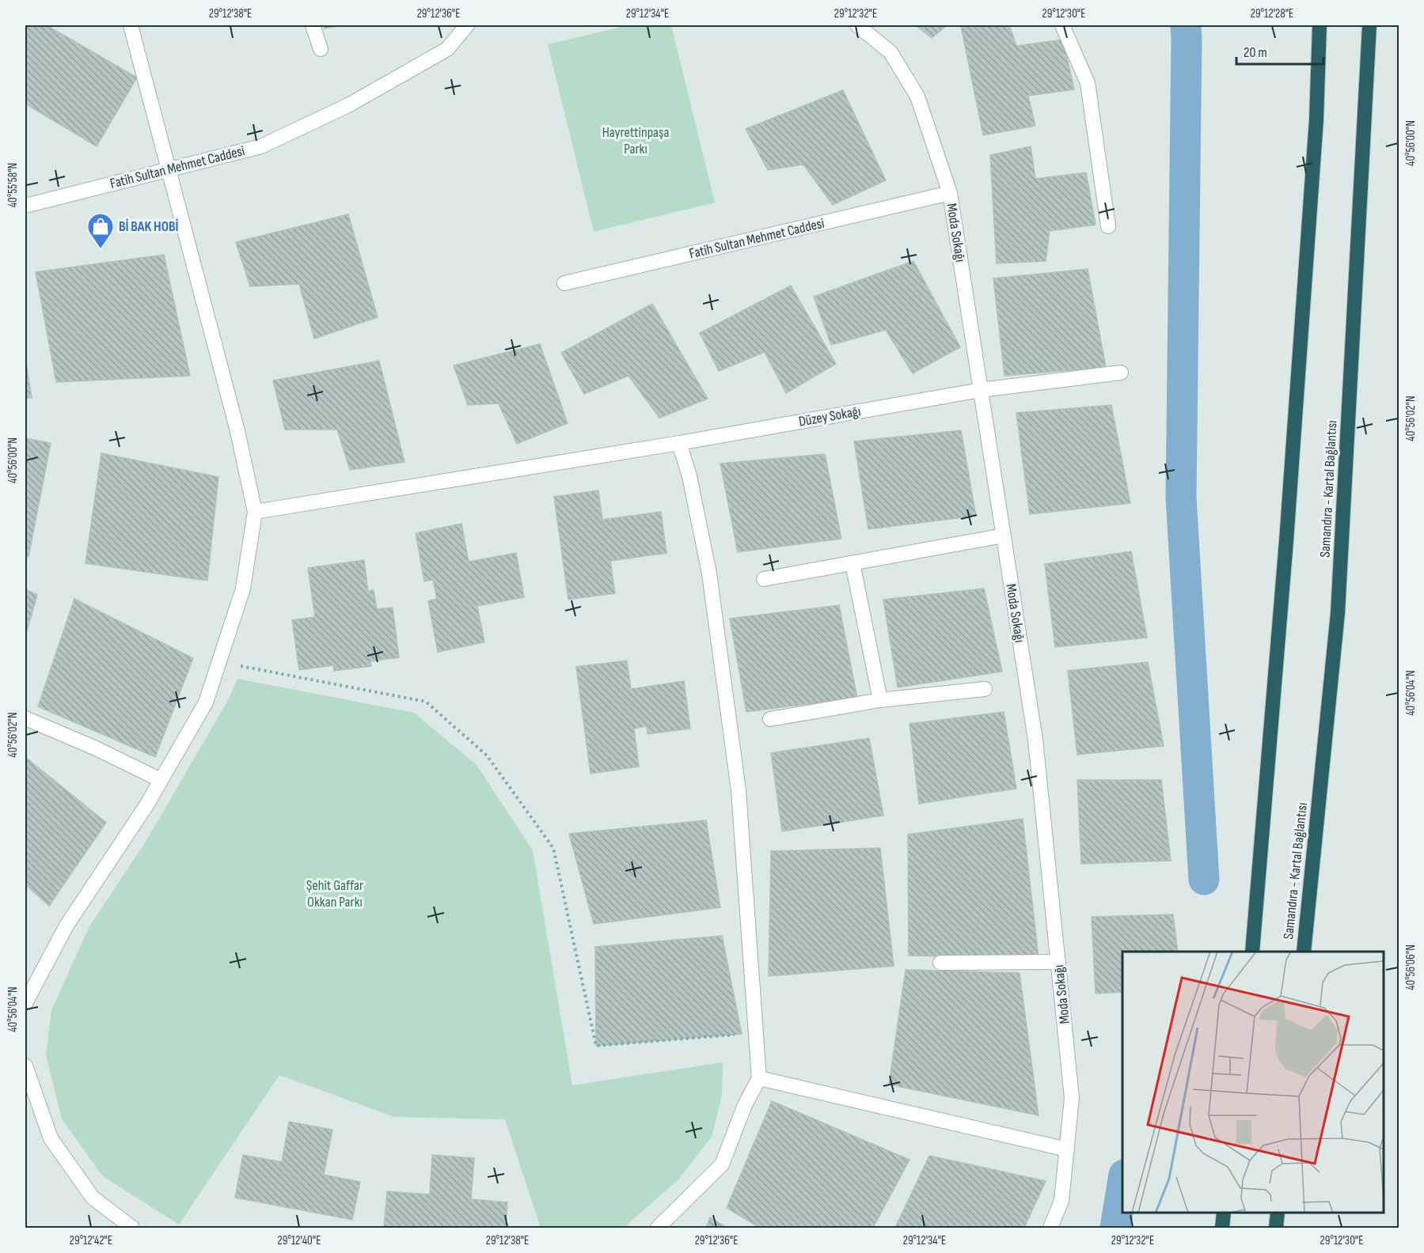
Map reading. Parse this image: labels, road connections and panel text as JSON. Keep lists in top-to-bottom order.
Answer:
{
  "streets": {
    "highway": ["Samandıra - Kartal Bağlantısı"],
    "street": ["Fatih Sultan Mehmet Caddesi", "Moda Sokağı", "Düzey Sokağı"]
  },
  "crossings": [
    ["Fatih Sultan Mehmet Caddesi", "Moda Sokağı"],
    ["Moda Sokağı", "Düzey Sokağı"]
  ],
  "parks": ["Hayrettinpaşa Parkı", "Şehit Gaffar Okkan Parkı"],
  "places": {
    "shop": ["Bİ BAK HOBİ"]
  },
  "scale_bar": "20 m",
  "coordinates": [
    "29°12'38\"E",
    "29°12'36\"E",
    "29°12'34\"E",
    "29°12'32\"E",
    "29°12'30\"E",
    "29°12'28\"E",
    "40°56'00\"N",
    "40°55'58\"N",
    "40°56'02\"N",
    "40°56'04\"N",
    "40°56'06\"N",
    "29°12'42\"E",
    "29°12'40\"E"
  ]
}
